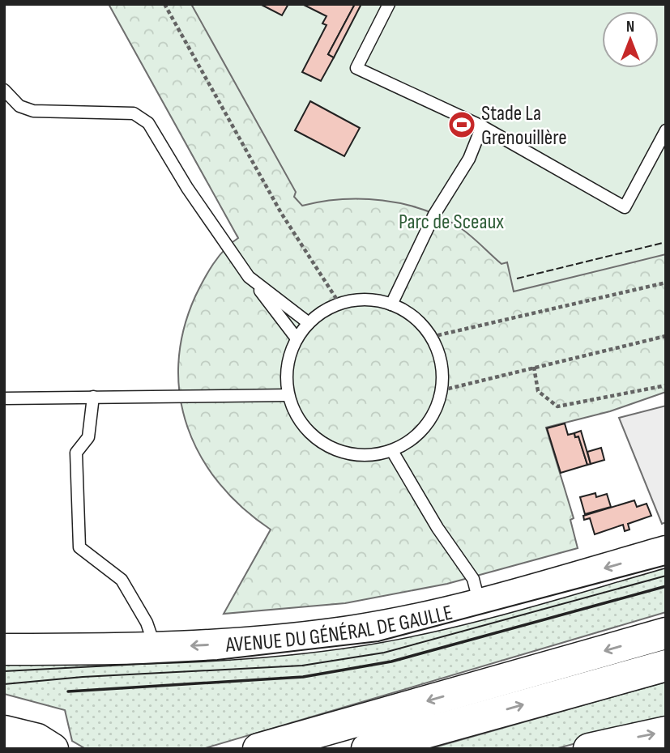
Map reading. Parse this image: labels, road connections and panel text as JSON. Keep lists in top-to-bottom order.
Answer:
{
  "streets": {
    "main road": ["AVENUE DU GÉNÉRAL DE GAULLE"]
  },
  "parks": ["Parc de Sceaux"],
  "places": {
    "sports": ["Stade La Grenouillère"]
  },
  "north": "top"
}
